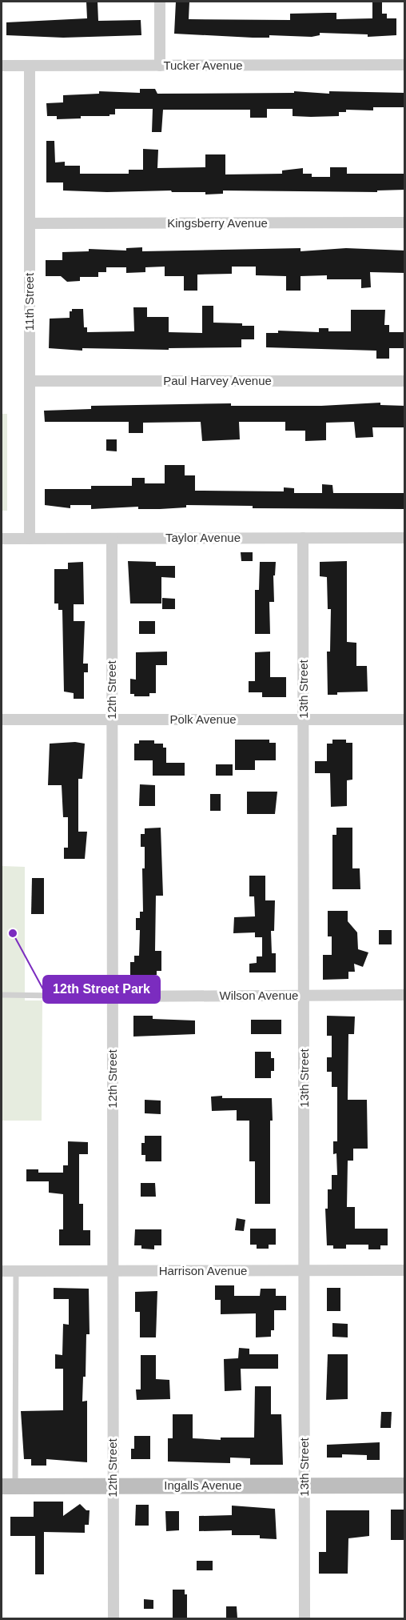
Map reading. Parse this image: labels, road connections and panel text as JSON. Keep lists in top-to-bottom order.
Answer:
{
  "streets": {
    "main road": ["Ingalls Avenue"],
    "street": [
      "Tucker Avenue",
      "Kingsberry Avenue",
      "11th Street",
      "Paul Harvey Avenue",
      "Taylor Avenue",
      "13th Street",
      "12th Street",
      "Polk Avenue",
      "Wilson Avenue",
      "Harrison Avenue"
    ]
  },
  "crossings": [
    ["Tucker Avenue", "11th Street"],
    ["Kingsberry Avenue", "11th Street"],
    ["11th Street", "Paul Harvey Avenue"],
    ["11th Street", "Taylor Avenue"],
    ["Taylor Avenue", "13th Street"],
    ["Taylor Avenue", "12th Street"],
    ["13th Street", "Polk Avenue"],
    ["13th Street", "Wilson Avenue"],
    ["13th Street", "Harrison Avenue"],
    ["13th Street", "Ingalls Avenue"],
    ["12th Street", "Polk Avenue"],
    ["12th Street", "Wilson Avenue"],
    ["12th Street", "Harrison Avenue"],
    ["12th Street", "Ingalls Avenue"]
  ],
  "places": ["12th Street Park"]
}
